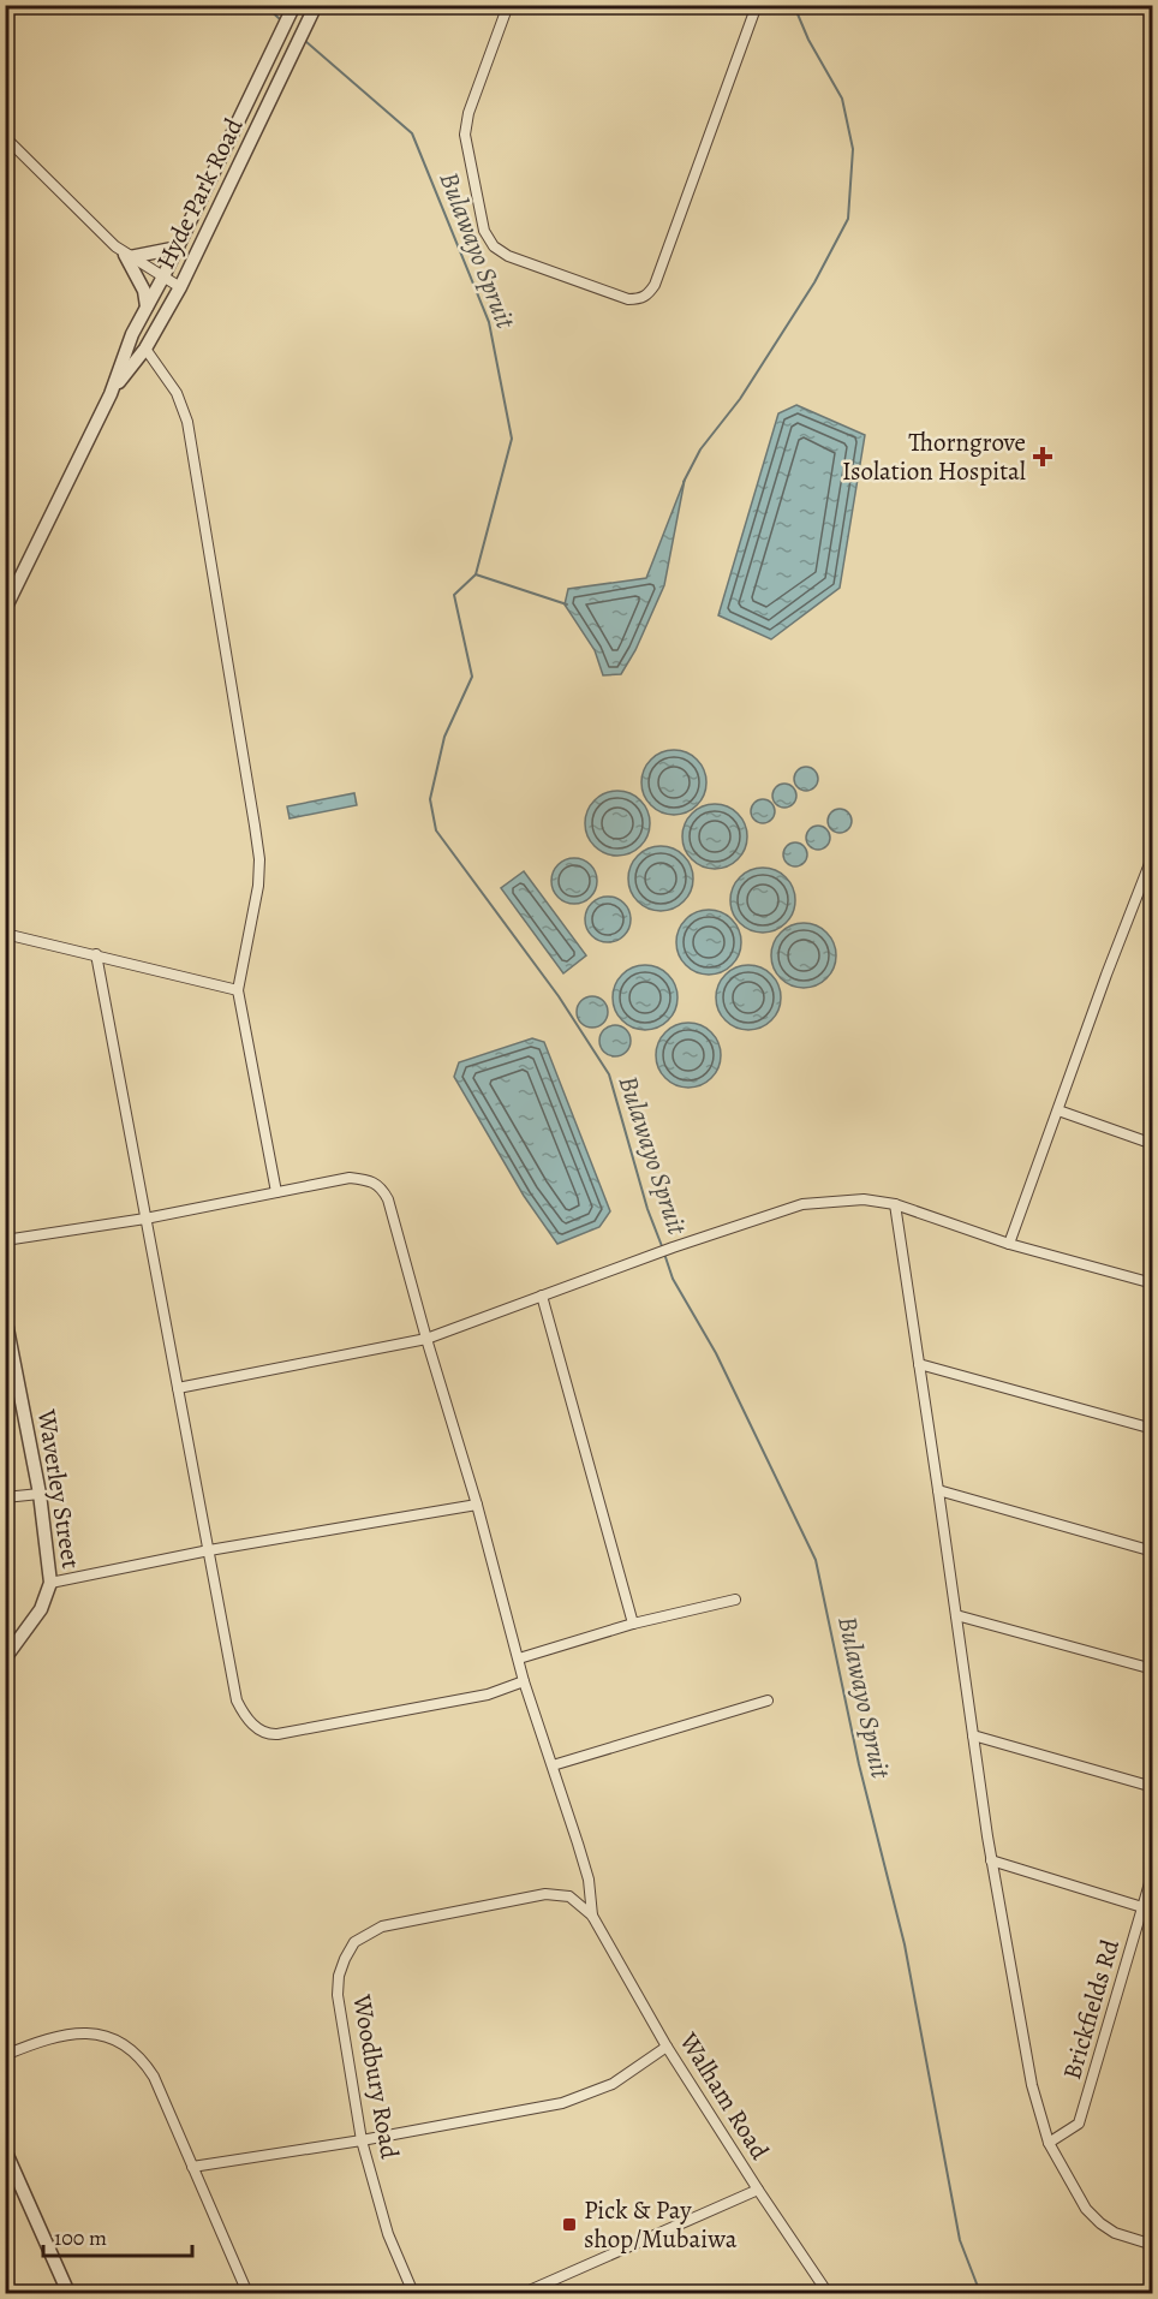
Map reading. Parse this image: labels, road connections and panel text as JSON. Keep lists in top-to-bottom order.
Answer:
{
  "streets": {
    "street": [
      "Hyde Park Road",
      "Waverley Street",
      "Brickfields Rd",
      "Woodbury Road",
      "Walham Road"
    ]
  },
  "crossings": [
    ["Woodbury Road", "Walham Road"]
  ],
  "water": ["Bulawayo Spruit"],
  "places": {
    "health": ["Thorngrove Isolation Hospital"],
    "transit": ["Pick & Pay shop/Mubaiwa"]
  },
  "scale_bar": "100 m"
}
